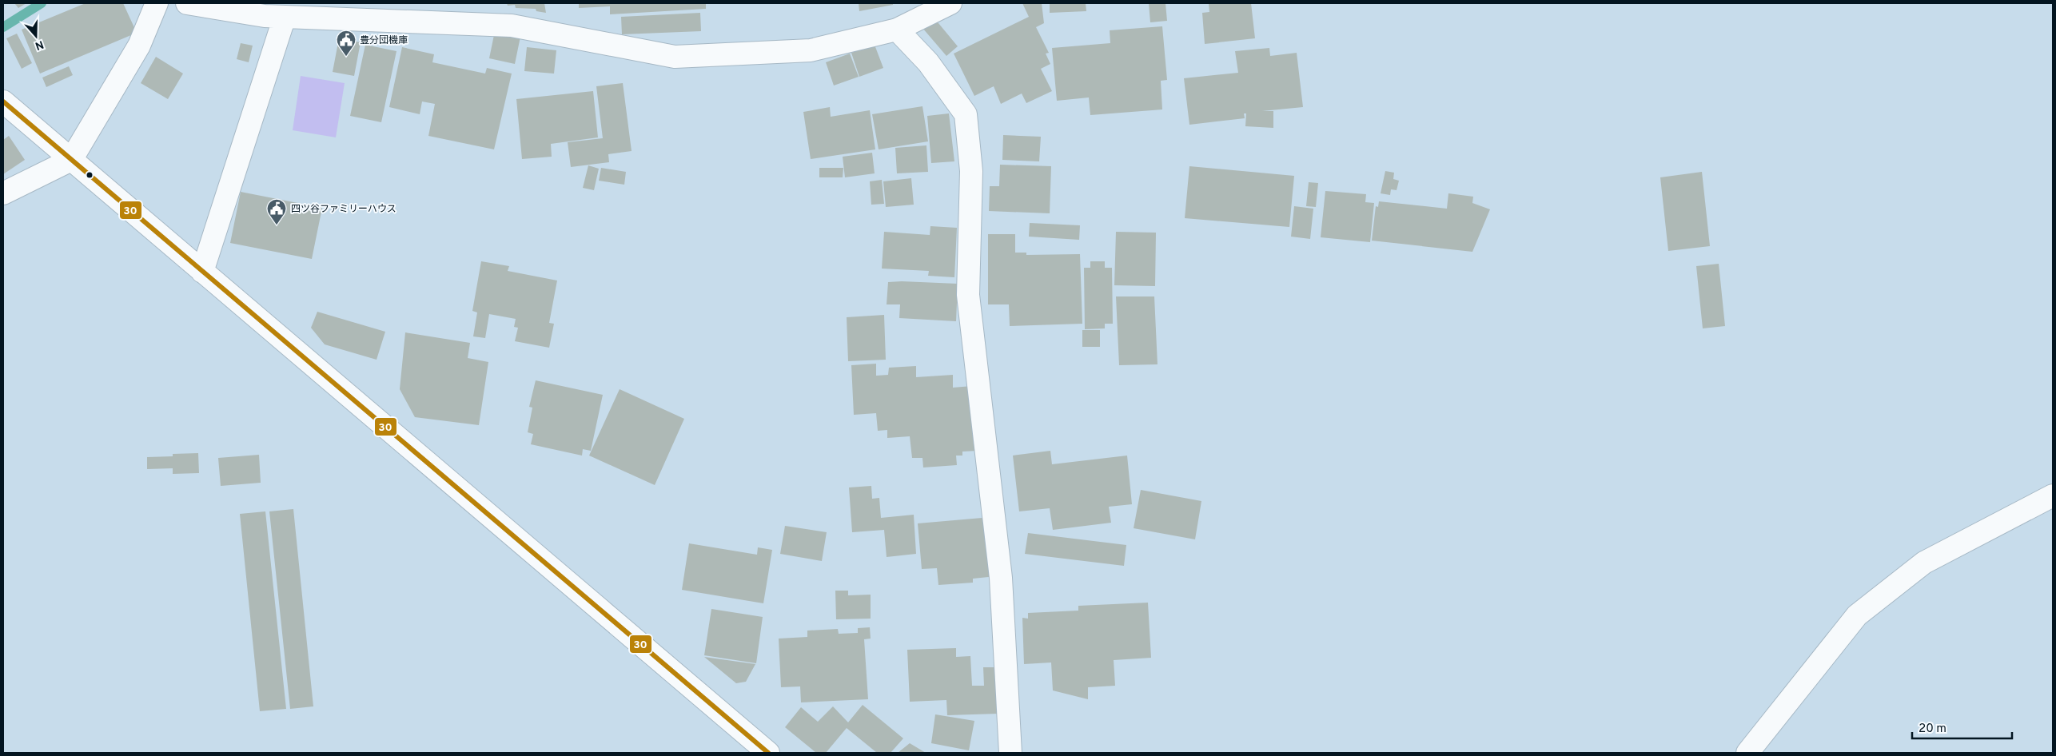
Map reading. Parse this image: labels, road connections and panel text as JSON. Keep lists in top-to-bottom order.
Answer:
{
  "places": {
    "public building": ["豊分団機庫", "四ツ谷ファミリーハウス"]
  },
  "lines": ["transit line 30"],
  "scale_bar": "20 m",
  "north": "bottom"
}
